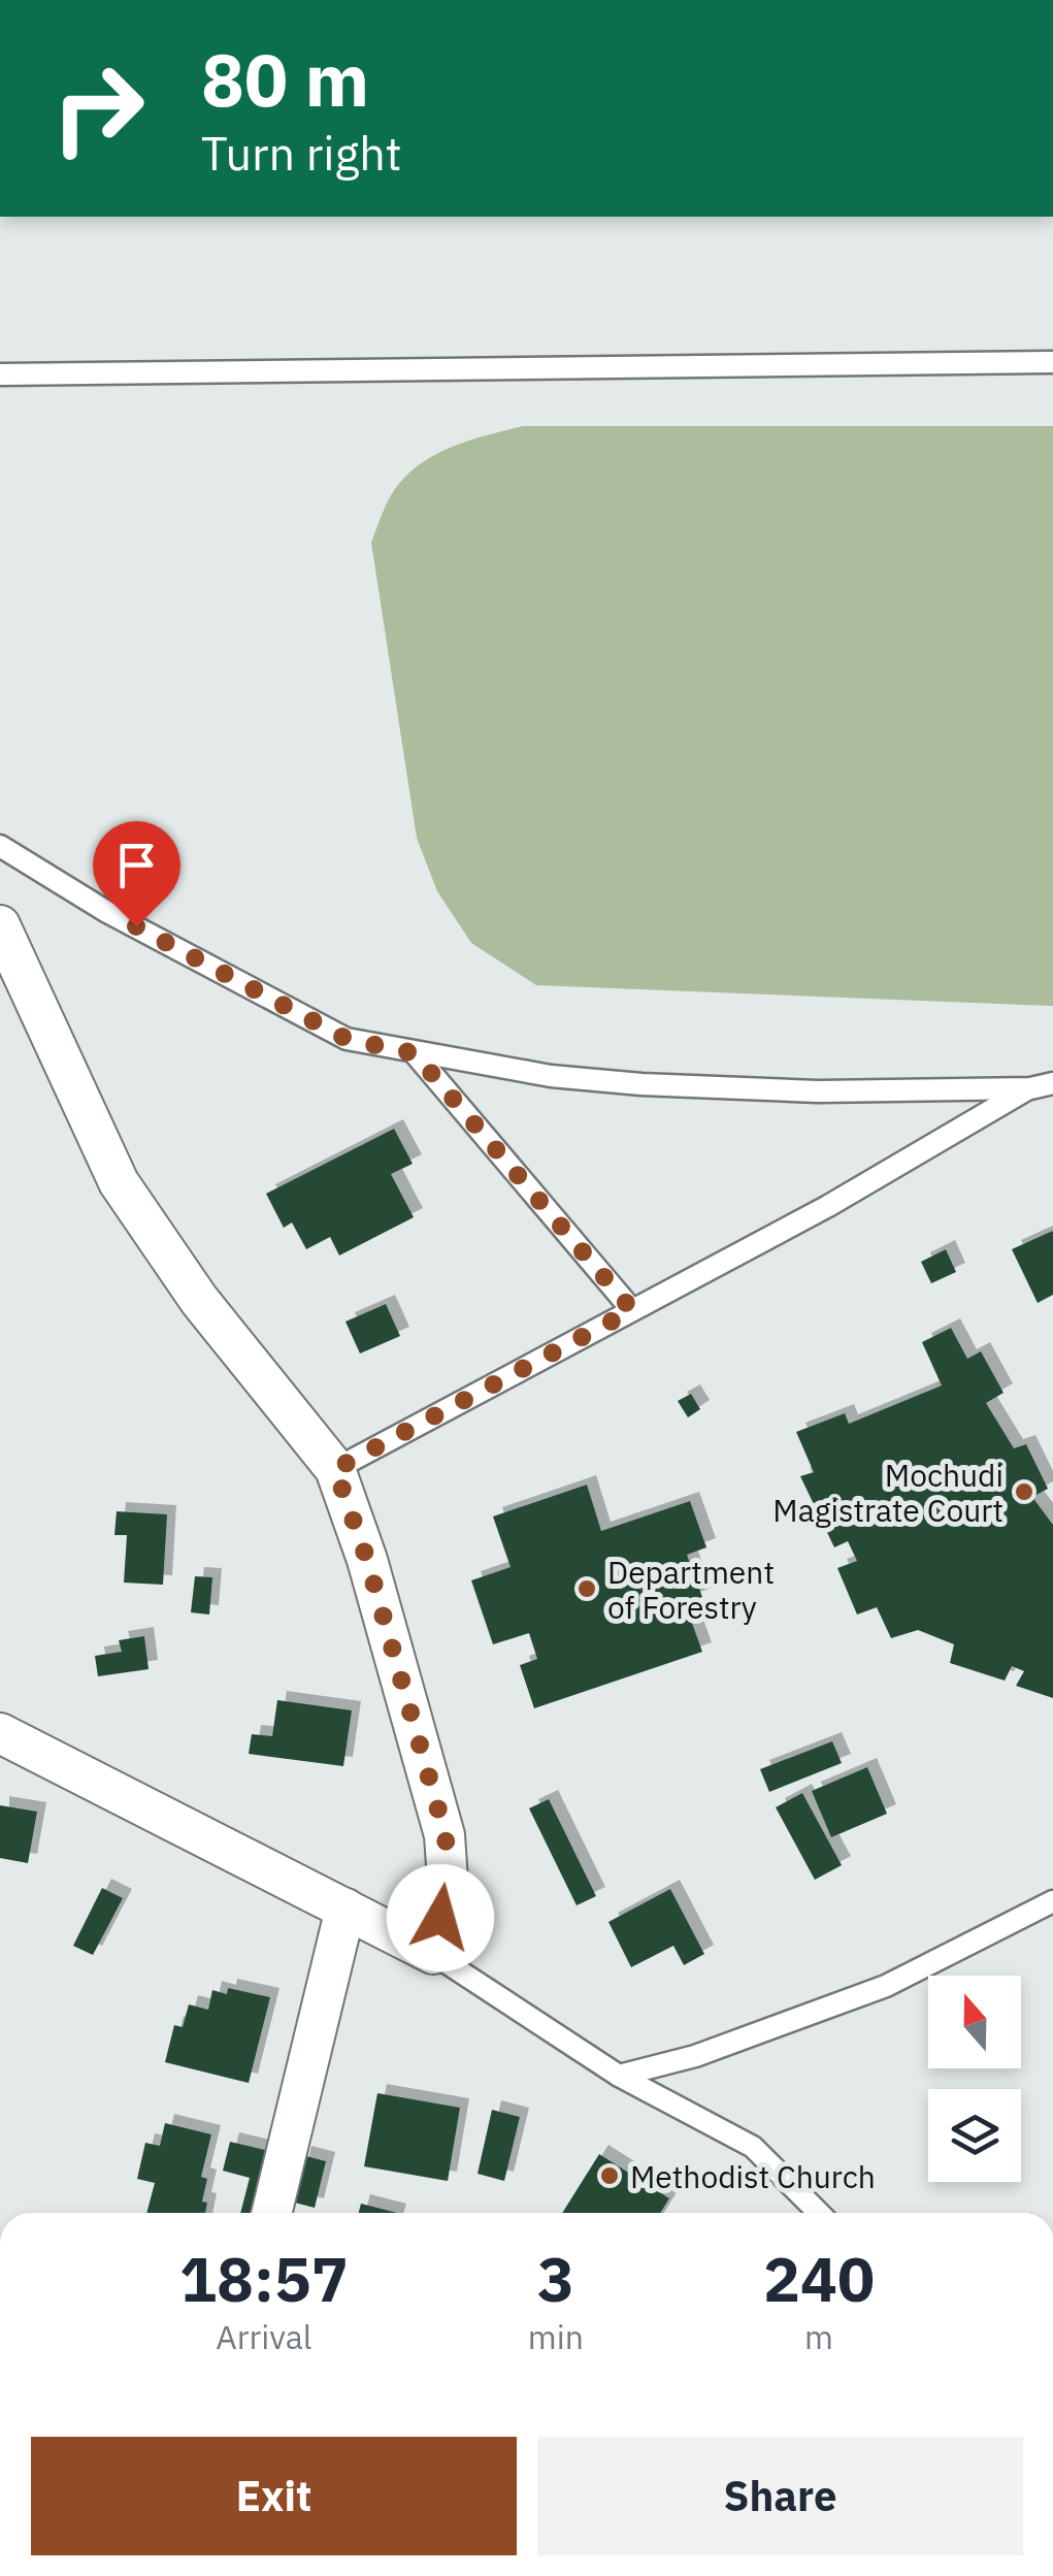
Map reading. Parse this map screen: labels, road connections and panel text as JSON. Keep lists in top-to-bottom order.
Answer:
{
  "places": ["Mochudi Magistrate Court", "Department of Forestry", "Methodist Church"],
  "north": "top",
  "page": {
    "turn": ["80 m", "Turn right"],
    "eta": [
      "18:57",
      "Arrival",
      "3",
      "min",
      "240",
      "m"
    ],
    "buttons": ["Exit", "Share"]
  }
}
